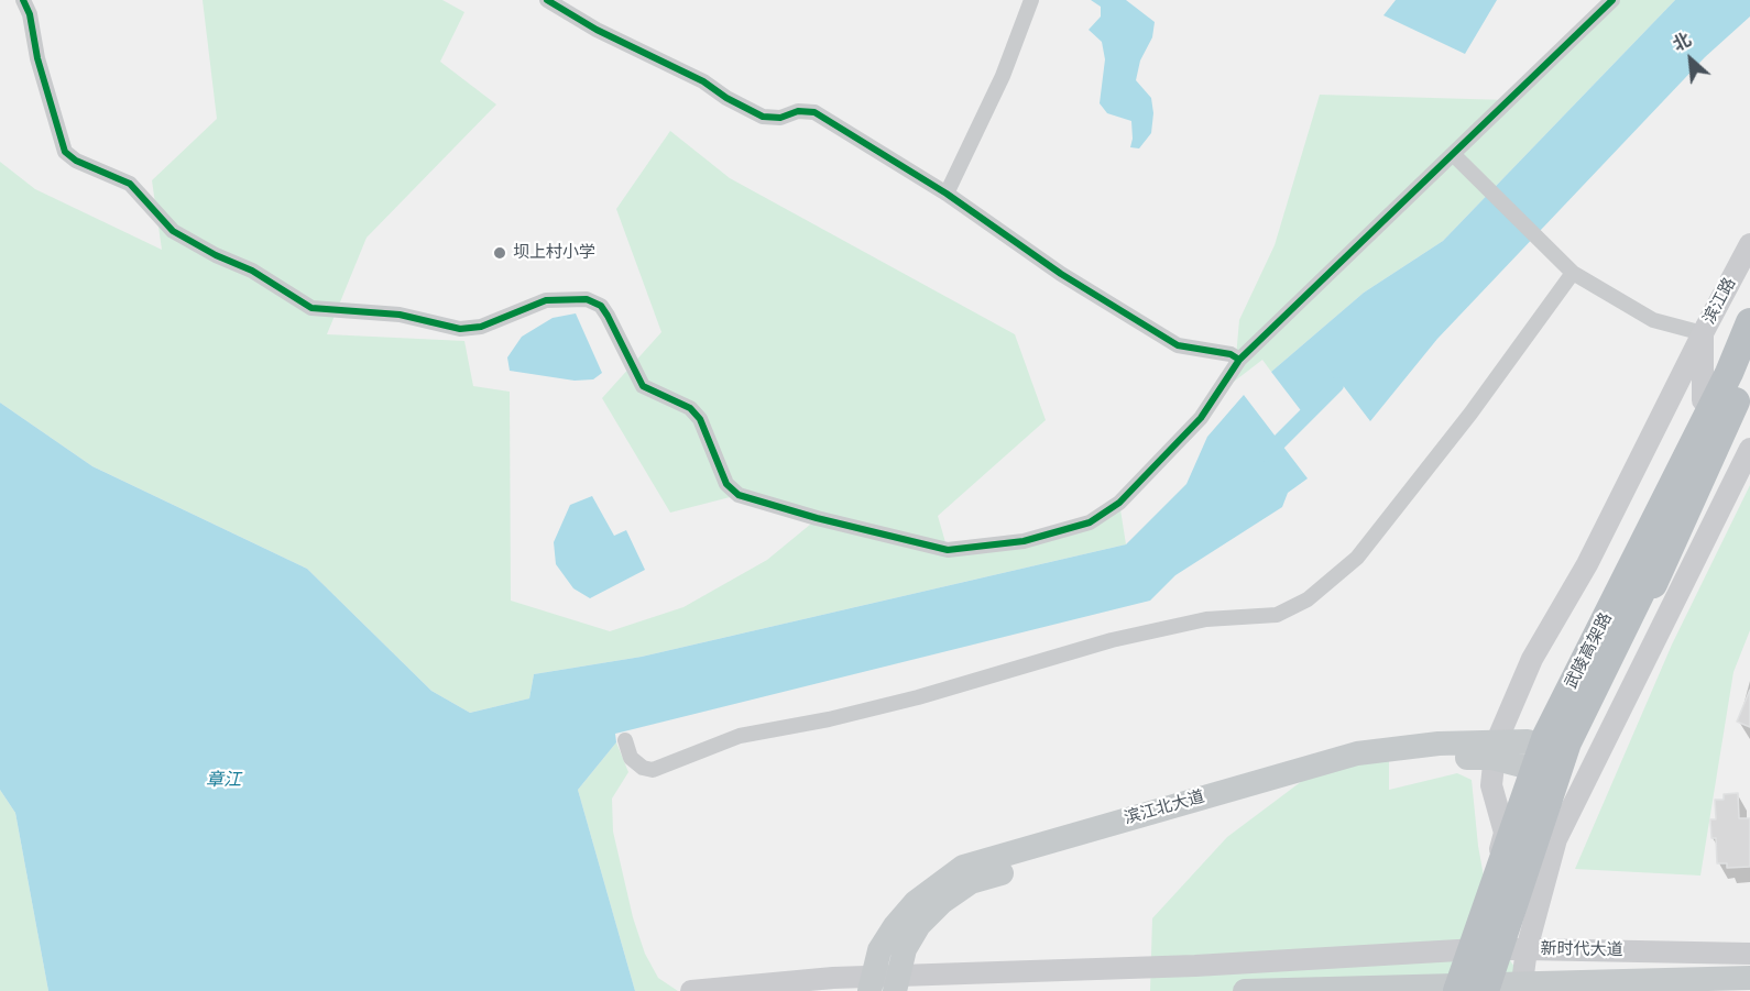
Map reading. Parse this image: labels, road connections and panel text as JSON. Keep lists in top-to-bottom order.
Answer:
{
  "streets": {
    "highway": ["武陵高架路"],
    "main road": ["滨江北大道"],
    "street": ["滨江路", "新时代大道"]
  },
  "water": ["章江"],
  "places": ["坝上村小学"],
  "north": "top left"
}
